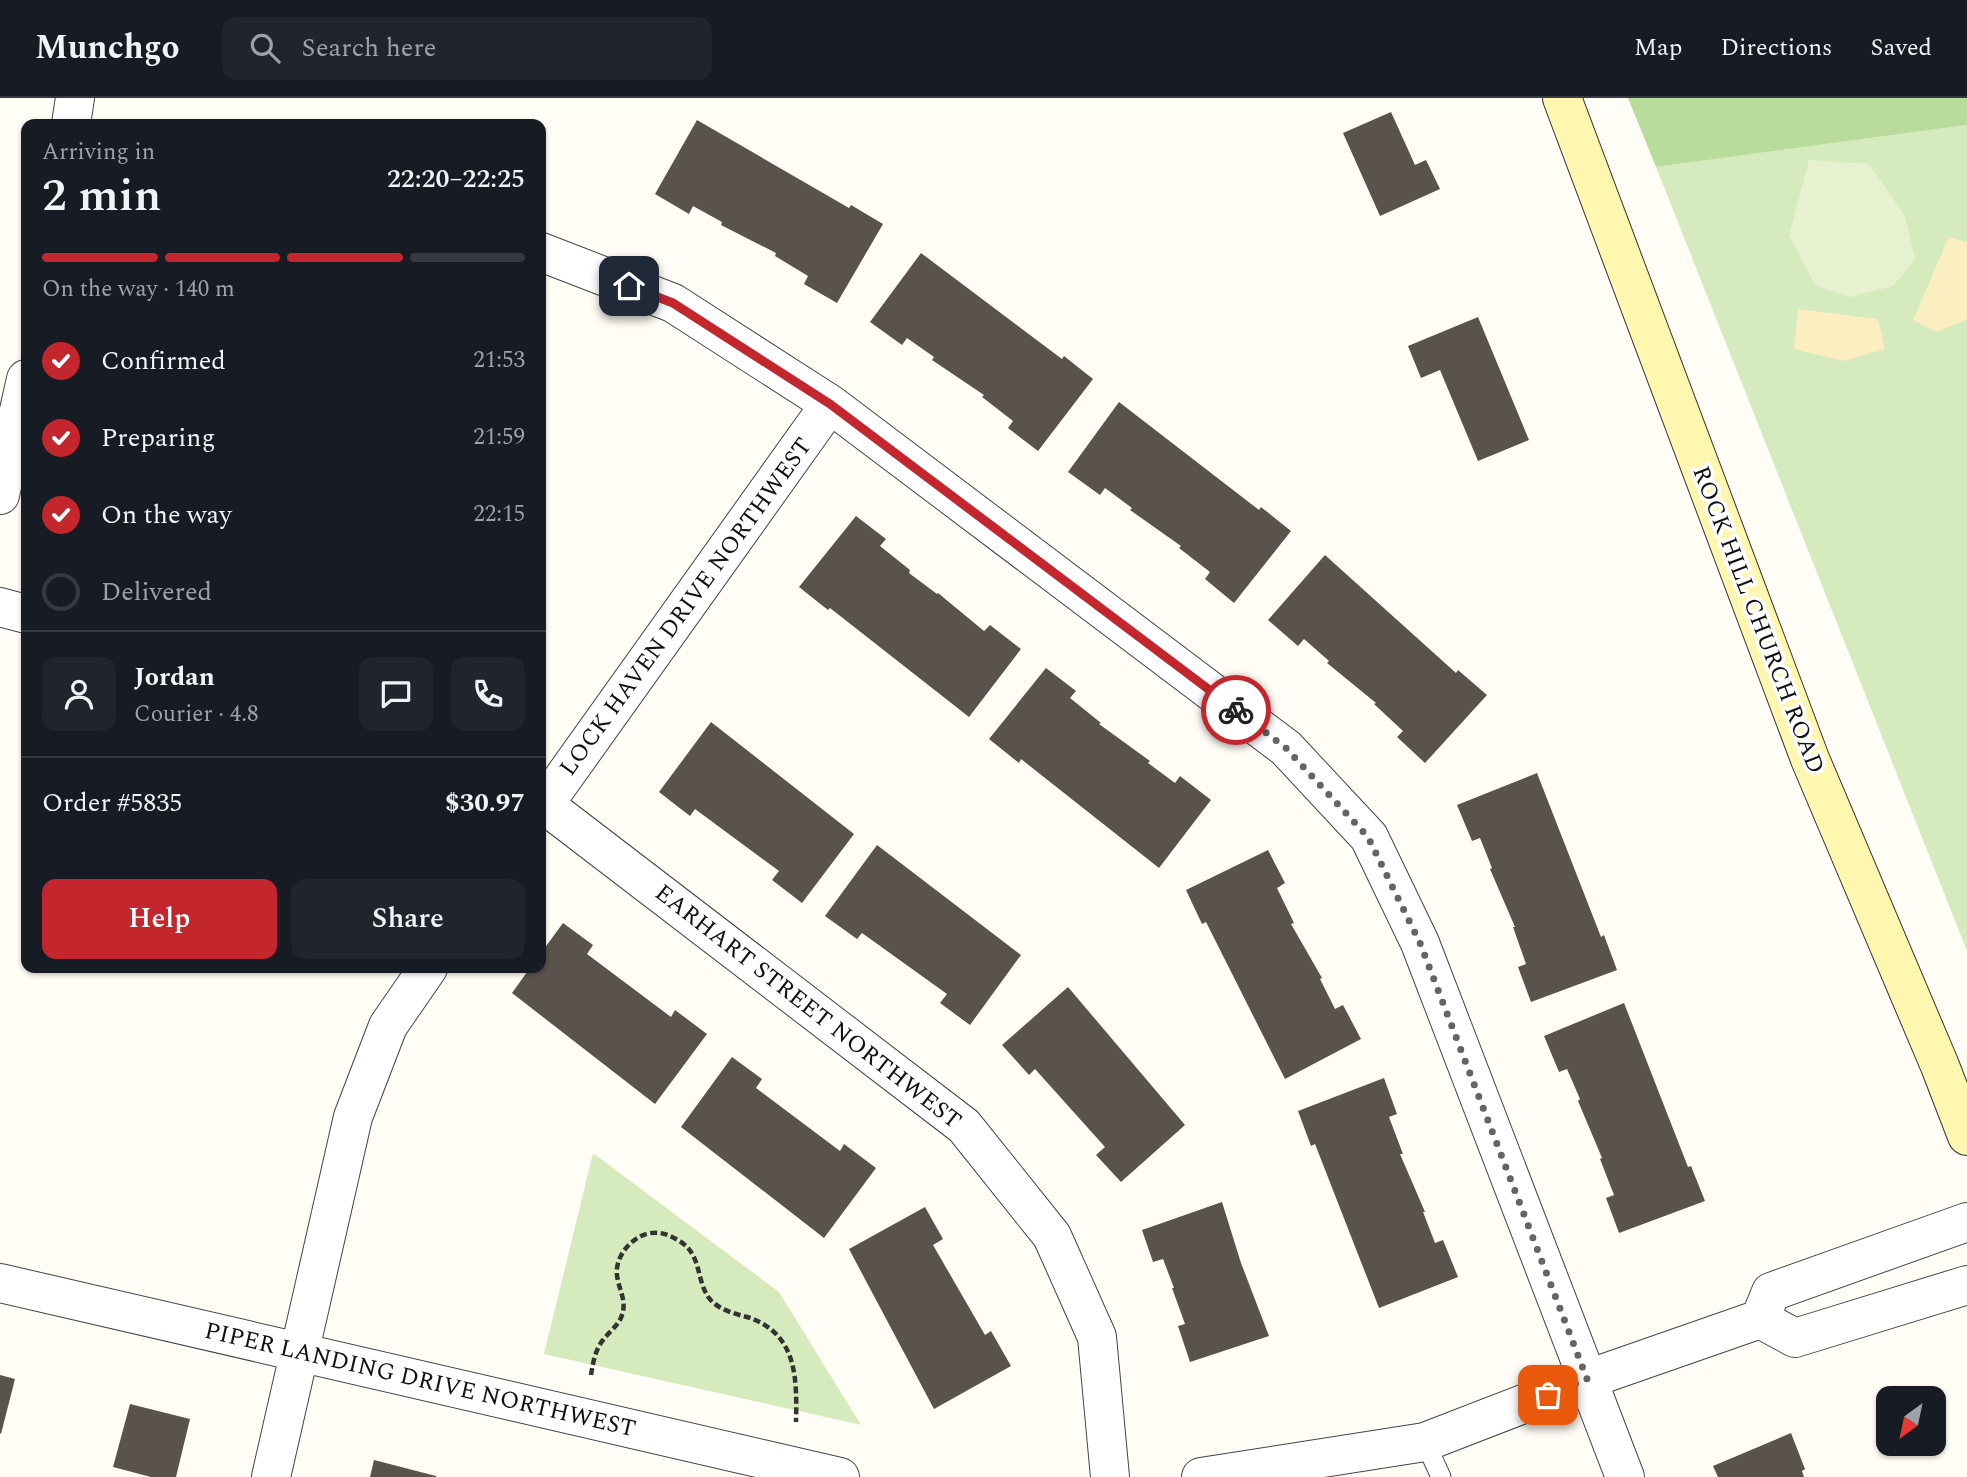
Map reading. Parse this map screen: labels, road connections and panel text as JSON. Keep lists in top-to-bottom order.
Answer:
{
  "streets": {
    "main road": ["ROCK HILL CHURCH ROAD"],
    "street": ["LOCK HAVEN DRIVE NORTHWEST", "EARHART STREET NORTHWEST", "PIPER LANDING DRIVE NORTHWEST"]
  },
  "north": "bottom left",
  "page": {
    "header": "Munchgo",
    "search": "Search here",
    "nav": ["Map", "Directions", "Saved"],
    "heading": ["2 min", "Arriving in", "22:20–22:25"],
    "panel": [
      "Jordan",
      "Courier · 4.8",
      "Order #5835",
      "$30.97"
    ],
    "bar": "On the way · 140 m",
    "list": [
      ["Confirmed", "21:53"],
      ["Preparing", "21:59"],
      ["On the way", "22:15"],
      "Delivered"
    ],
    "buttons": ["Help", "Share"]
  }
}
